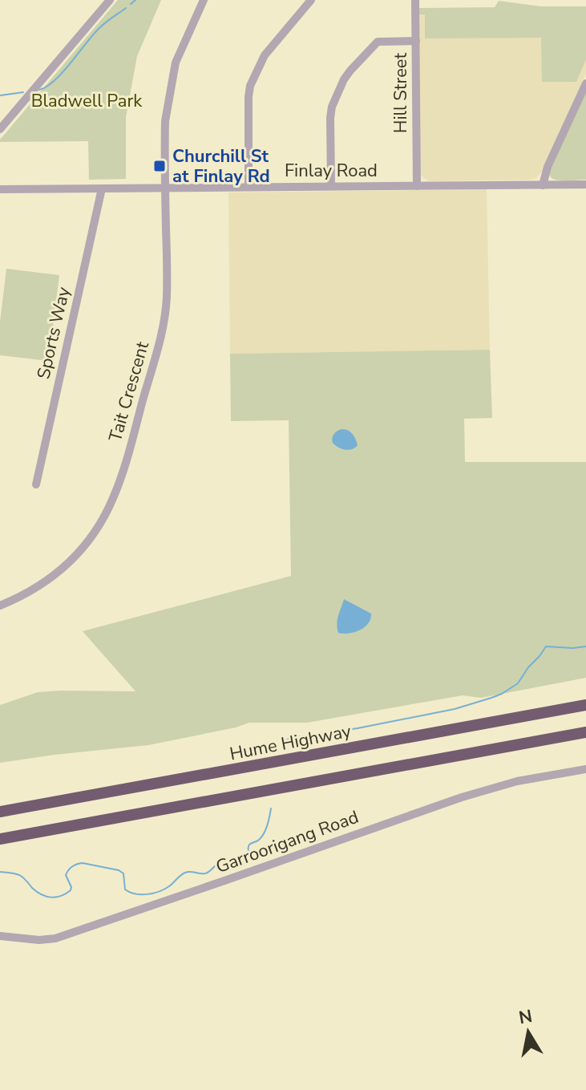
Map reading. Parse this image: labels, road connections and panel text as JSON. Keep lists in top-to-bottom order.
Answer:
{
  "streets": {
    "highway": ["Hume Highway"],
    "street": [
      "Hill Street",
      "Finlay Road",
      "Sports Way",
      "Tait Crescent",
      "Garroorigang Road"
    ]
  },
  "crossings": [
    ["Hill Street", "Finlay Road"],
    ["Finlay Road", "Sports Way"],
    ["Finlay Road", "Tait Crescent"]
  ],
  "parks": ["Bladwell Park"],
  "places": {
    "transit": ["Churchill St at Finlay Rd"]
  },
  "north": "top"
}
